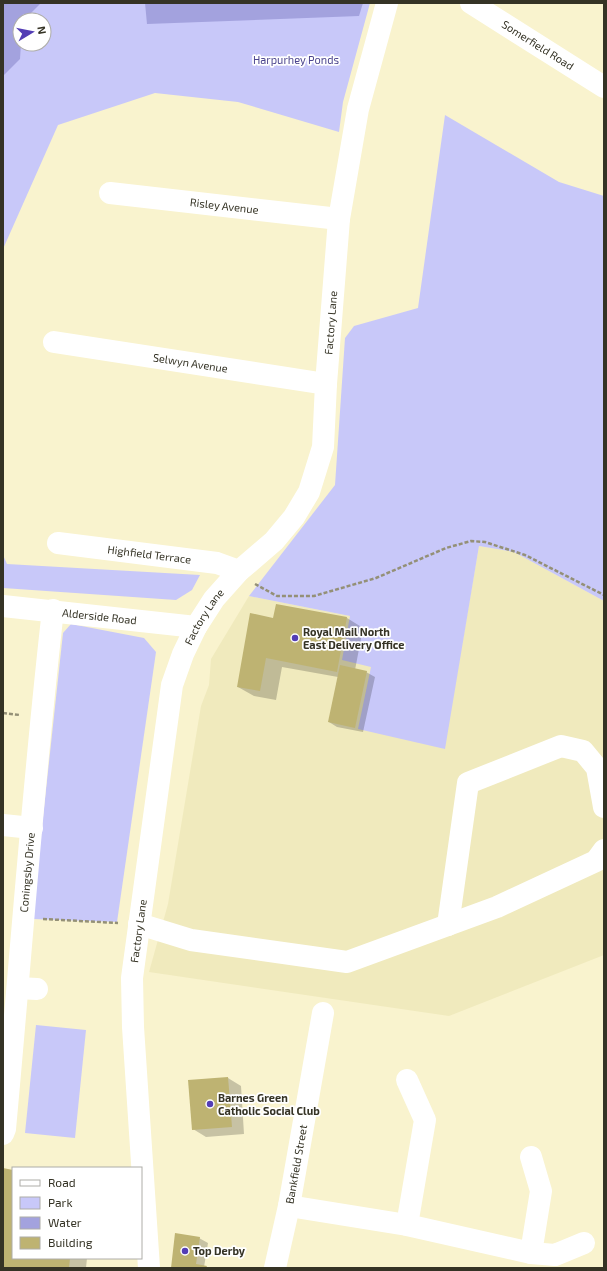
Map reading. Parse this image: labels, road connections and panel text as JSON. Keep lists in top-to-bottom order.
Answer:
{
  "streets": {
    "street": [
      "Somerfield Road",
      "Risley Avenue",
      "Factory Lane",
      "Selwyn Avenue",
      "Highfield Terrace",
      "Alderside Road",
      "Coningsby Drive",
      "Bankfield Street"
    ]
  },
  "crossings": [
    ["Risley Avenue", "Factory Lane"],
    ["Factory Lane", "Selwyn Avenue"],
    ["Factory Lane", "Highfield Terrace"],
    ["Factory Lane", "Alderside Road"],
    ["Alderside Road", "Coningsby Drive"]
  ],
  "parks": ["Harpurhey Ponds"],
  "places": ["Royal Mail North East Delivery Office", "Barnes Green Catholic Social Club", "Top Derby"],
  "legend": [
    "Road",
    "Park",
    "Water",
    "Building"
  ],
  "north": "right"
}
